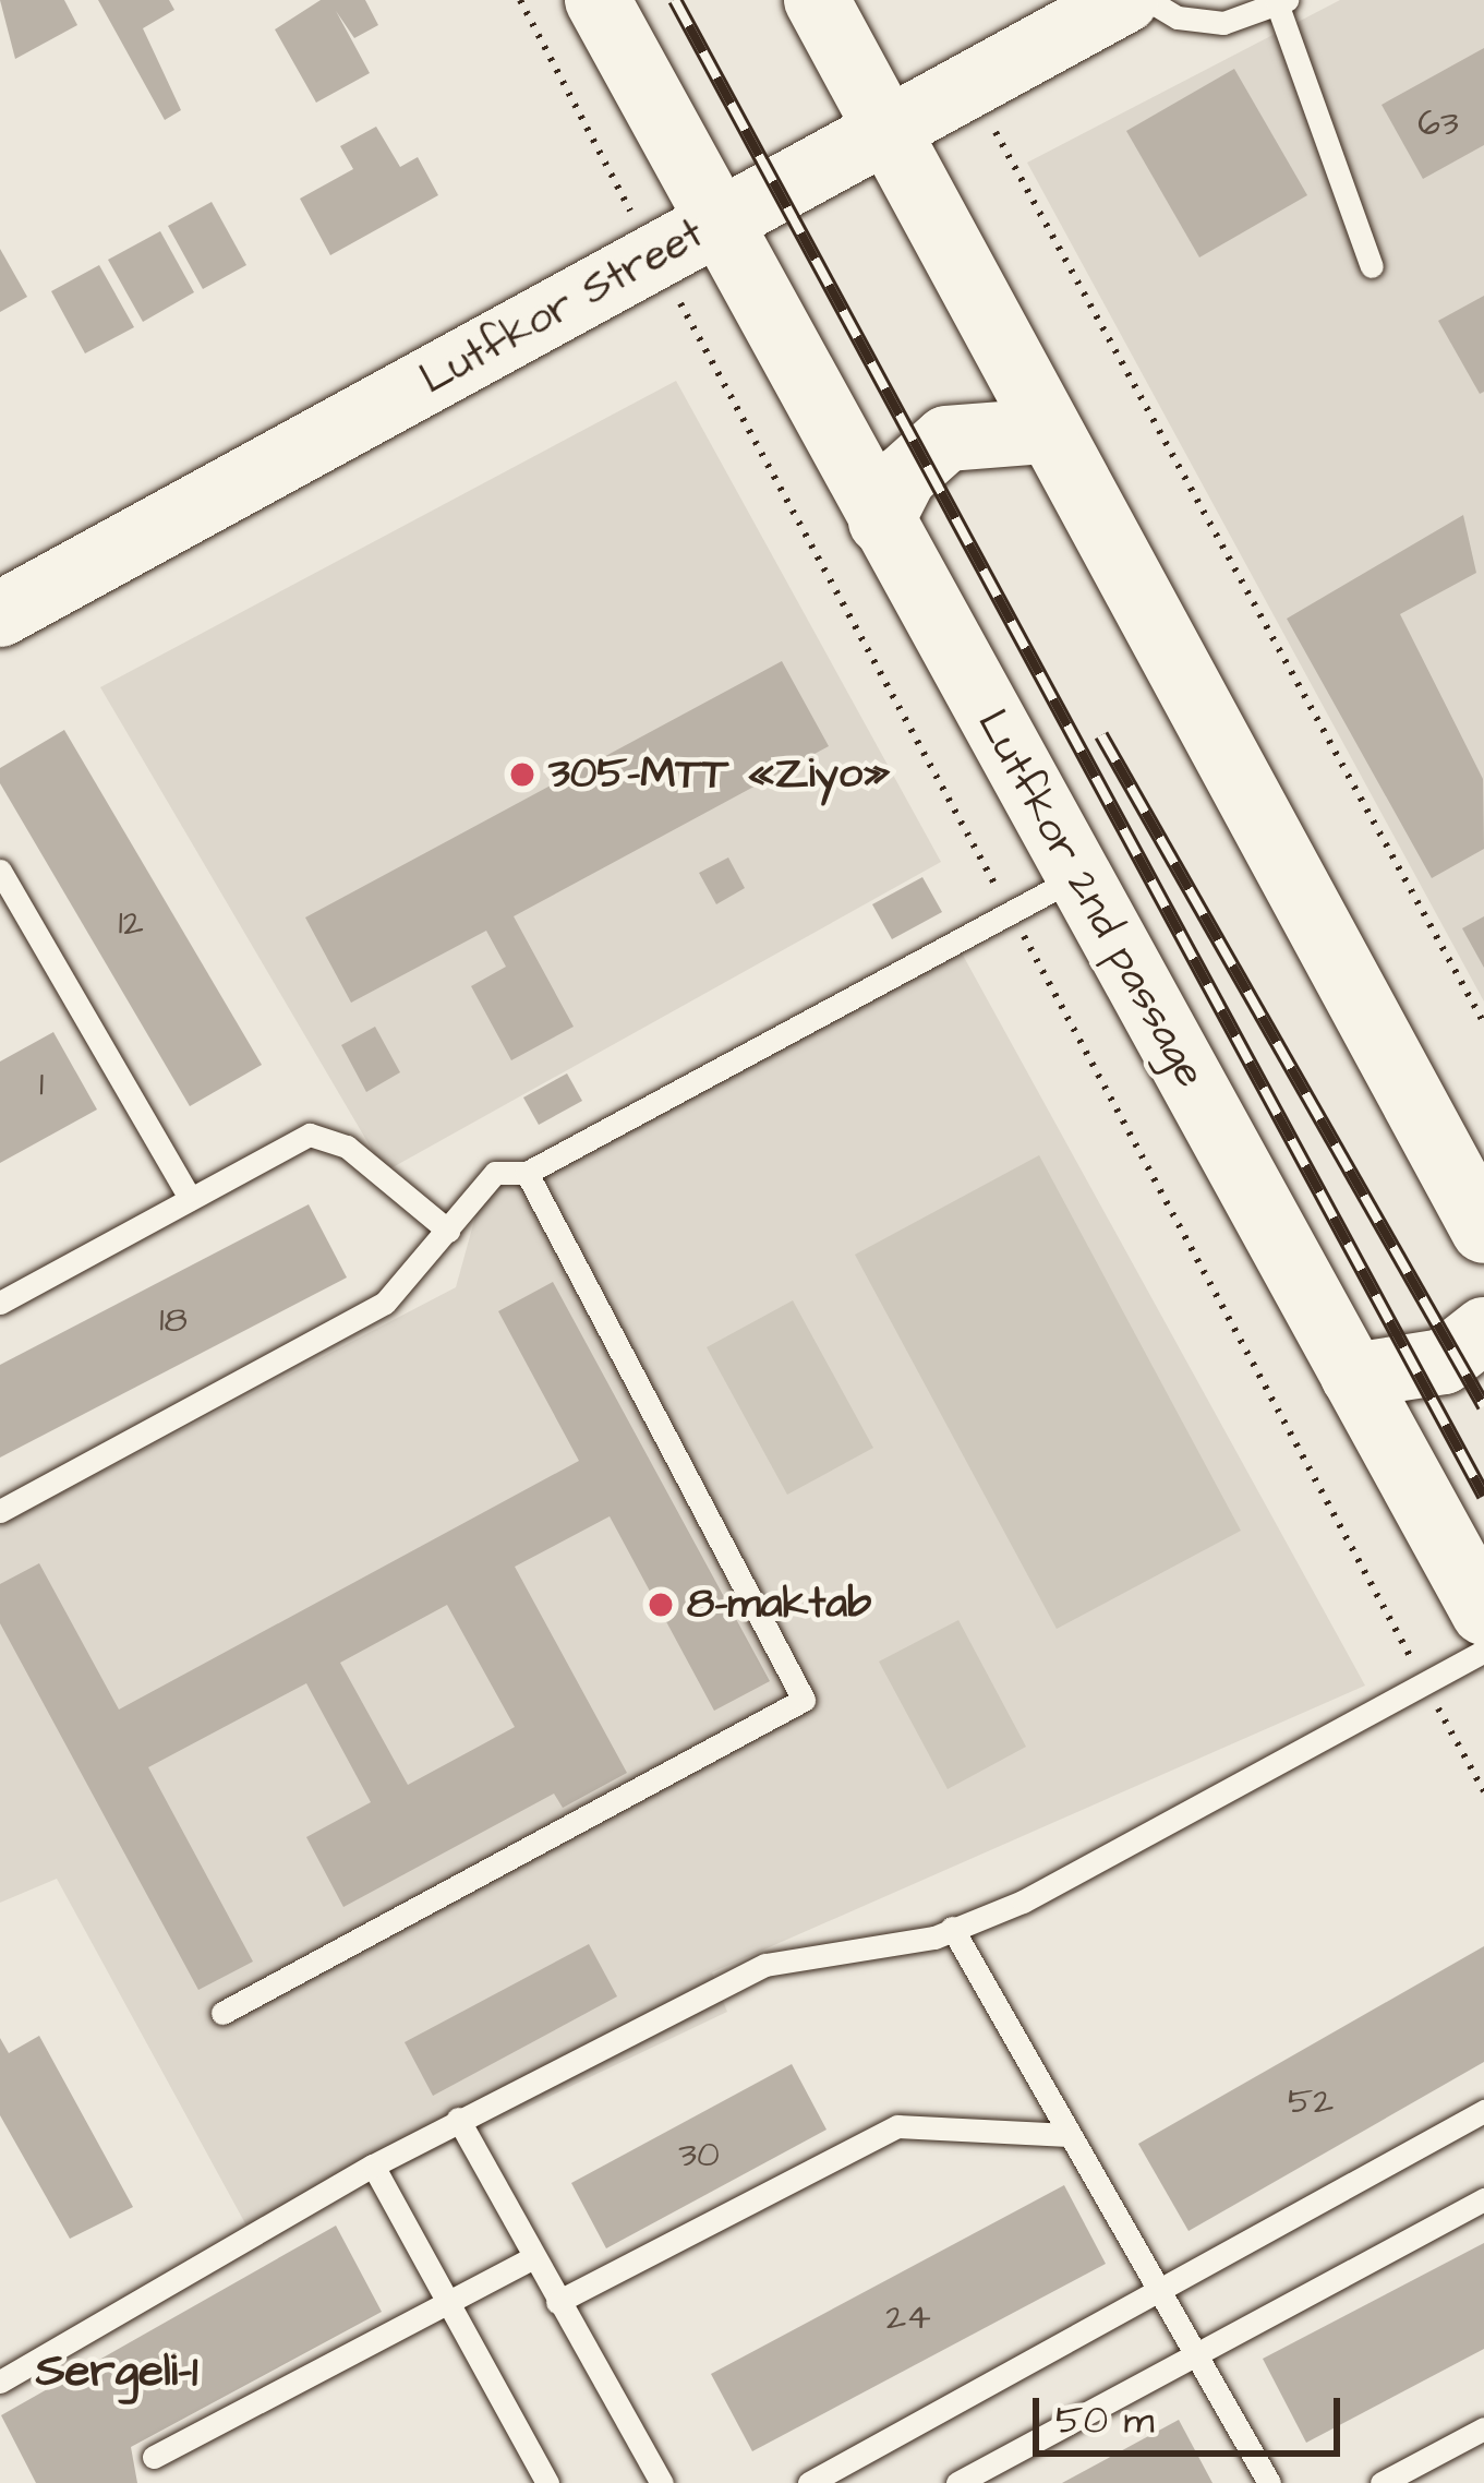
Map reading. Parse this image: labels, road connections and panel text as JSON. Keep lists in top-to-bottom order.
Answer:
{
  "streets": {
    "main road": ["Lutfkor Street", "Lutfkor 2nd passage"]
  },
  "crossings": [
    ["Lutfkor Street", "Lutfkor 2nd passage"]
  ],
  "districts": ["Sergeli-1"],
  "places": ["305-MTT «Ziyo»", "8-maktab"],
  "house_numbers": [
    "63",
    "12",
    "1",
    "18",
    "52",
    "30",
    "24"
  ],
  "scale_bar": "50 m"
}
